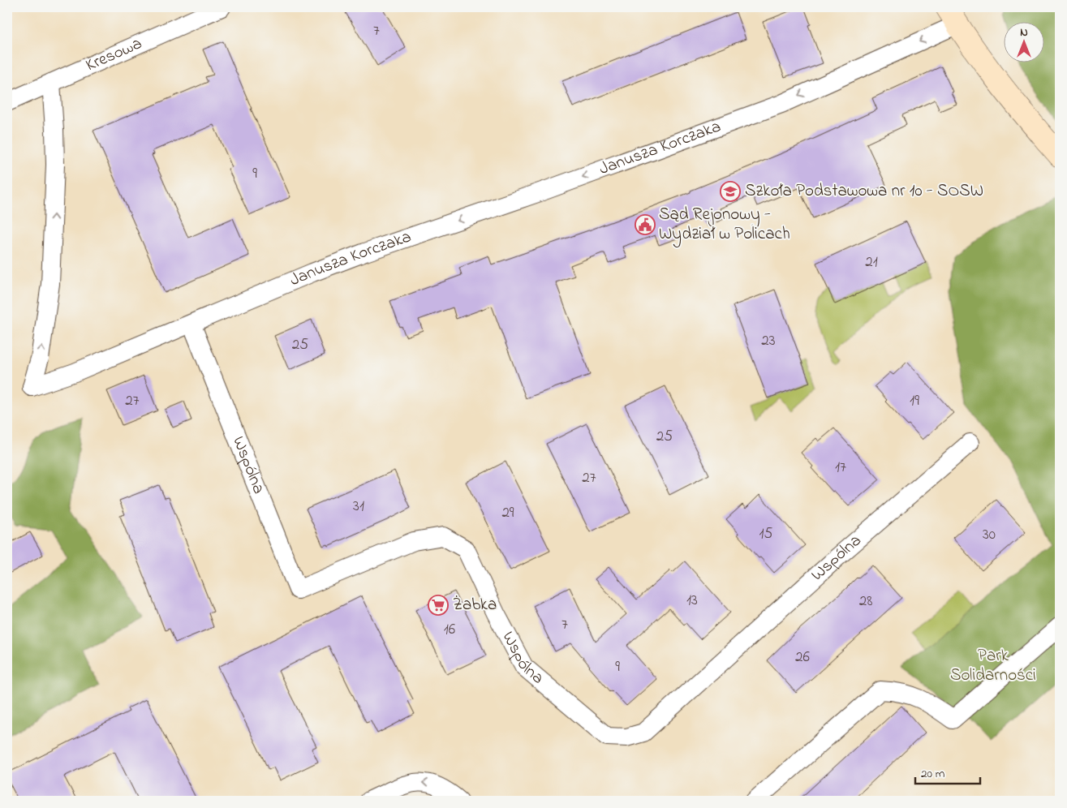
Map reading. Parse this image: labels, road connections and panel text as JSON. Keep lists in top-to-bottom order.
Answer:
{
  "streets": {
    "street": ["Kresowa", "Janusza Korczaka", "Wspólna"]
  },
  "crossings": [
    ["Kresowa", "Janusza Korczaka"],
    ["Janusza Korczaka", "Wspólna"]
  ],
  "parks": ["Park Solidarności"],
  "places": {
    "school or university": ["Szkoła Podstawowa nr 10 - SOSW"],
    "public building": ["Sąd Rejonowy - Wydział w Policach"],
    "supermarket": ["Żabka"]
  },
  "house_numbers": [
    "7",
    "9",
    "21",
    "23",
    "25",
    "27",
    "19",
    "25",
    "17",
    "27",
    "31",
    "29",
    "15",
    "30",
    "13",
    "28",
    "7",
    "16",
    "26",
    "9"
  ],
  "scale_bar": "20 m",
  "north": "top"
}
